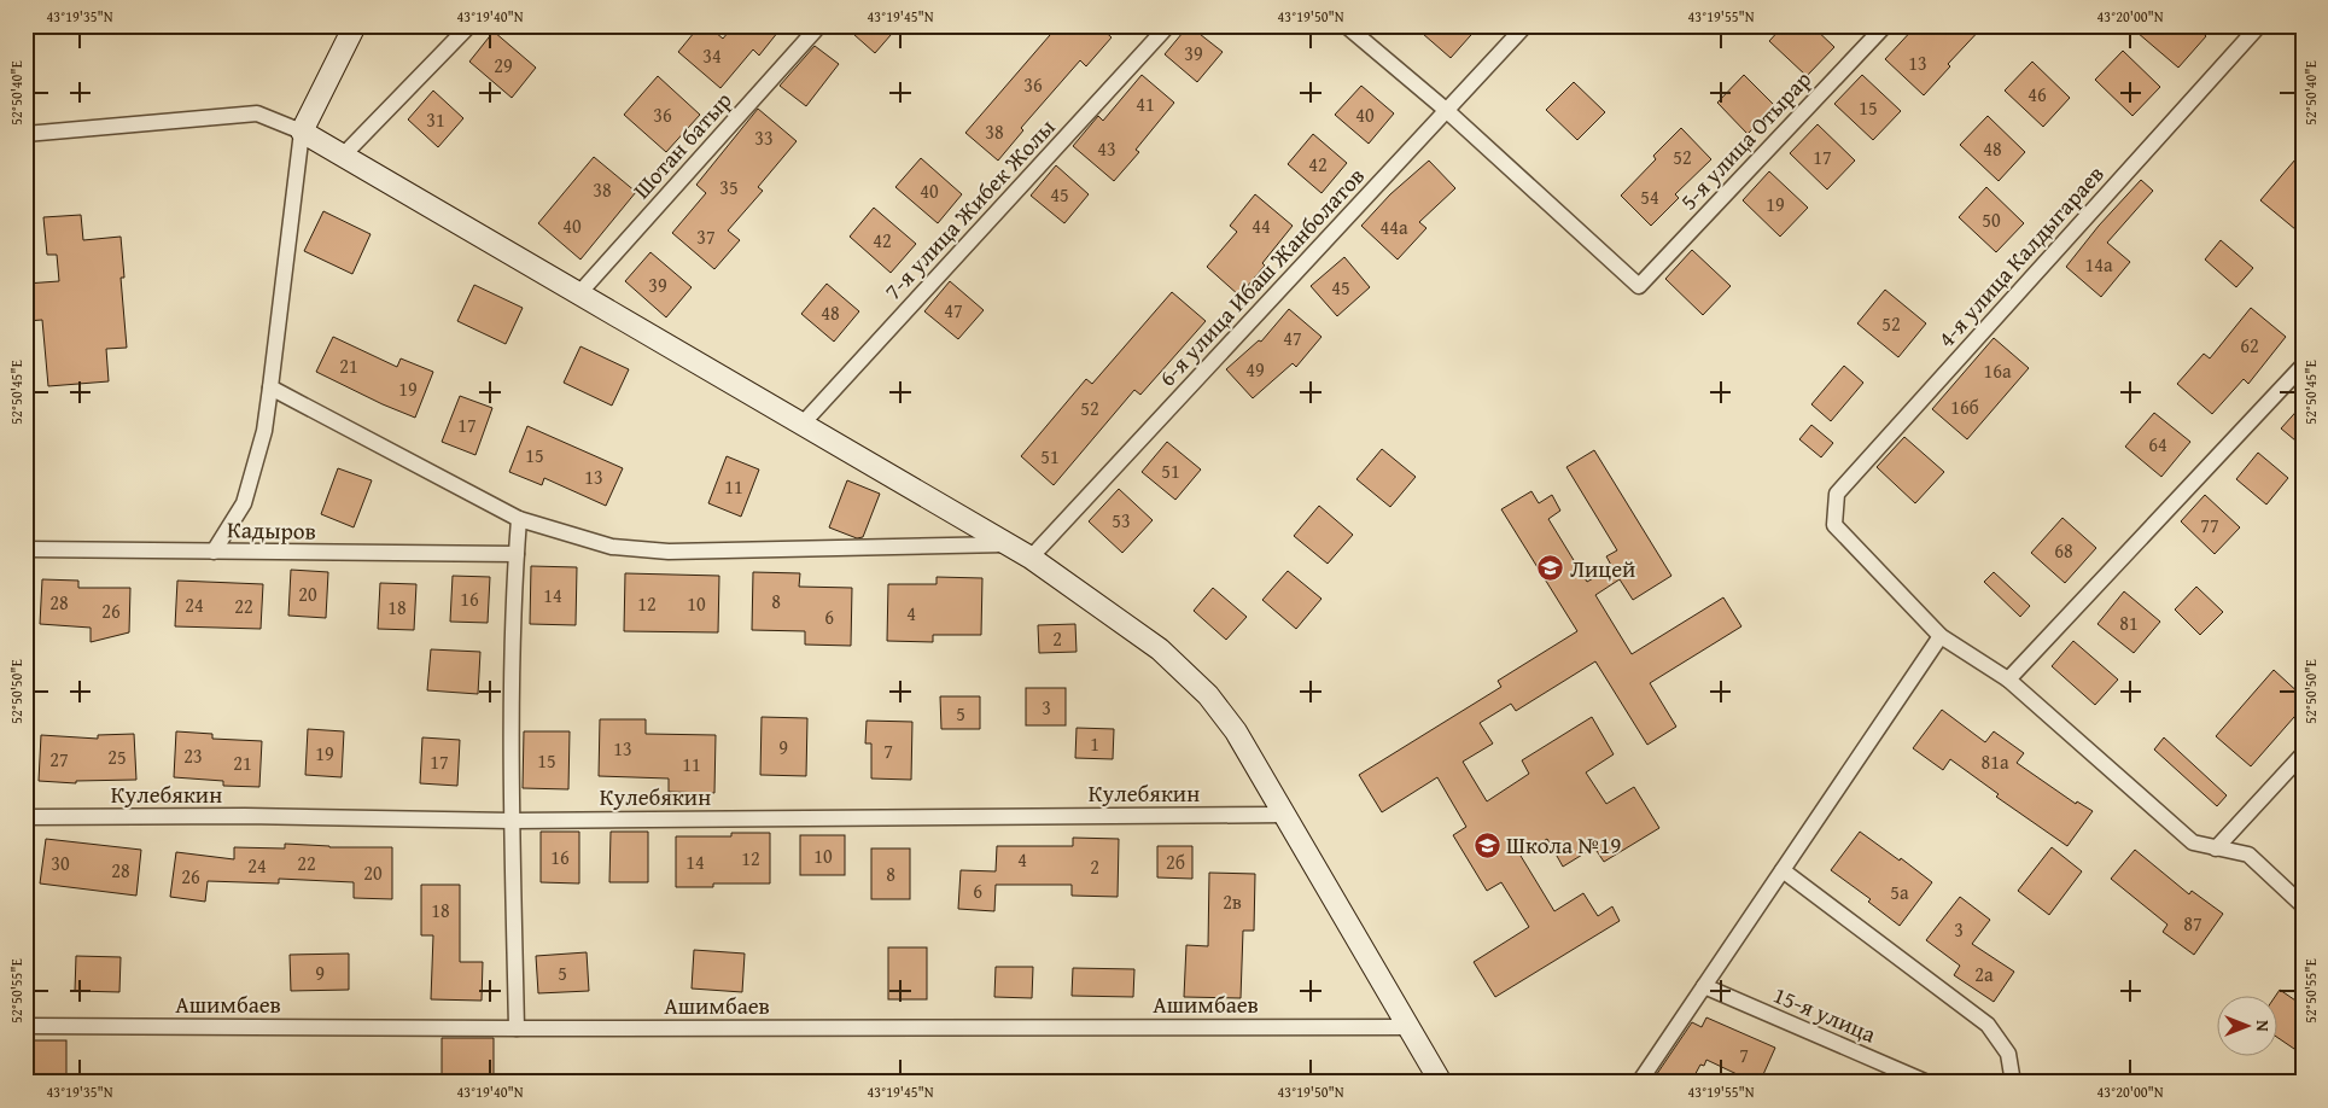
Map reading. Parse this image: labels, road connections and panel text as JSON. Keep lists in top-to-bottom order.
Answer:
{
  "streets": {
    "street": [
      "5-я улица Отырар",
      "Шотан батыр",
      "7-я улица Жибек Жолы",
      "4-я улица Калдыгараев",
      "6-я улица Ибаш Жанболатов",
      "Кадыров",
      "Кулебякин",
      "Ашимбаев",
      "15-я улица"
    ]
  },
  "crossings": [
    ["5-я улица Отырар", "6-я улица Ибаш Жанболатов"]
  ],
  "places": {
    "school or university": ["Лицей", "Школа №19"]
  },
  "house_numbers": [
    "39",
    "34",
    "13",
    "29",
    "36",
    "46",
    "41",
    "15",
    "36",
    "40",
    "31",
    "38",
    "33",
    "43",
    "48",
    "52",
    "17",
    "42",
    "35",
    "38",
    "40",
    "45",
    "54",
    "19",
    "50",
    "40",
    "44",
    "44а",
    "37",
    "42",
    "14а",
    "39",
    "45",
    "47",
    "48",
    "52",
    "47",
    "62",
    "21",
    "49",
    "16а",
    "19",
    "16б",
    "52",
    "17",
    "64",
    "15",
    "51",
    "51",
    "13",
    "11",
    "53",
    "77",
    "68",
    "20",
    "14",
    "16",
    "8",
    "28",
    "12",
    "10",
    "24",
    "22",
    "18",
    "26",
    "4",
    "6",
    "81",
    "2",
    "3",
    "5",
    "1",
    "9",
    "13",
    "7",
    "19",
    "23",
    "25",
    "27",
    "15",
    "17",
    "81а",
    "21",
    "11",
    "10",
    "16",
    "12",
    "4",
    "14",
    "2б",
    "30",
    "22",
    "24",
    "2",
    "28",
    "20",
    "8",
    "26",
    "6",
    "5а",
    "2в",
    "18",
    "87",
    "3",
    "9",
    "5",
    "2а",
    "7"
  ],
  "north": "right",
  "coordinates": [
    "43°19'35\"N",
    "43°19'40\"N",
    "43°19'45\"N",
    "43°19'50\"N",
    "43°19'55\"N",
    "43°20'00\"N",
    "52°50'40\"E",
    "52°50'45\"E",
    "52°50'50\"E",
    "52°50'55\"E"
  ]
}
